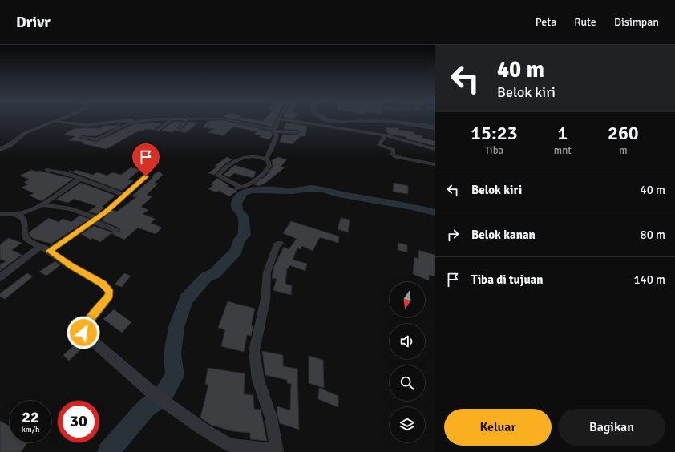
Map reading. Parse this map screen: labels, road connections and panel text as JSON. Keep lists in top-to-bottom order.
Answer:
{
  "north": "bottom",
  "page": {
    "header": "Drivr",
    "nav": ["Peta", "Rute", "Disimpan"],
    "turn": ["40 m", "Belok kiri"],
    "eta": [
      "15:23",
      "Tiba",
      "1",
      "mnt",
      "260",
      "m"
    ],
    "list": [
      {
        "name": "Belok kiri",
        "value": "40 m"
      },
      {
        "name": "Belok kanan",
        "value": "80 m"
      },
      {
        "name": "Tiba di tujuan",
        "value": "140 m"
      }
    ],
    "speed": "22 km/h",
    "limit": "30",
    "buttons": ["Keluar", "Bagikan"]
  }
}
